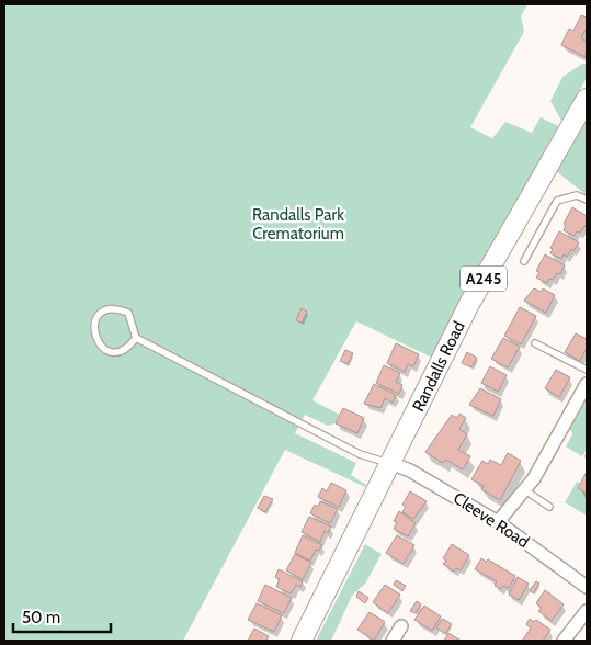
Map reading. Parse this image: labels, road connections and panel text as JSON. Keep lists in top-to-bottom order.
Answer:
{
  "streets": {
    "main road": ["A245", "Randalls Road"],
    "street": ["Cleeve Road"]
  },
  "crossings": [
    ["Randalls Road", "Cleeve Road"]
  ],
  "parks": ["Randalls Park Crematorium"],
  "scale_bar": "50 m"
}
